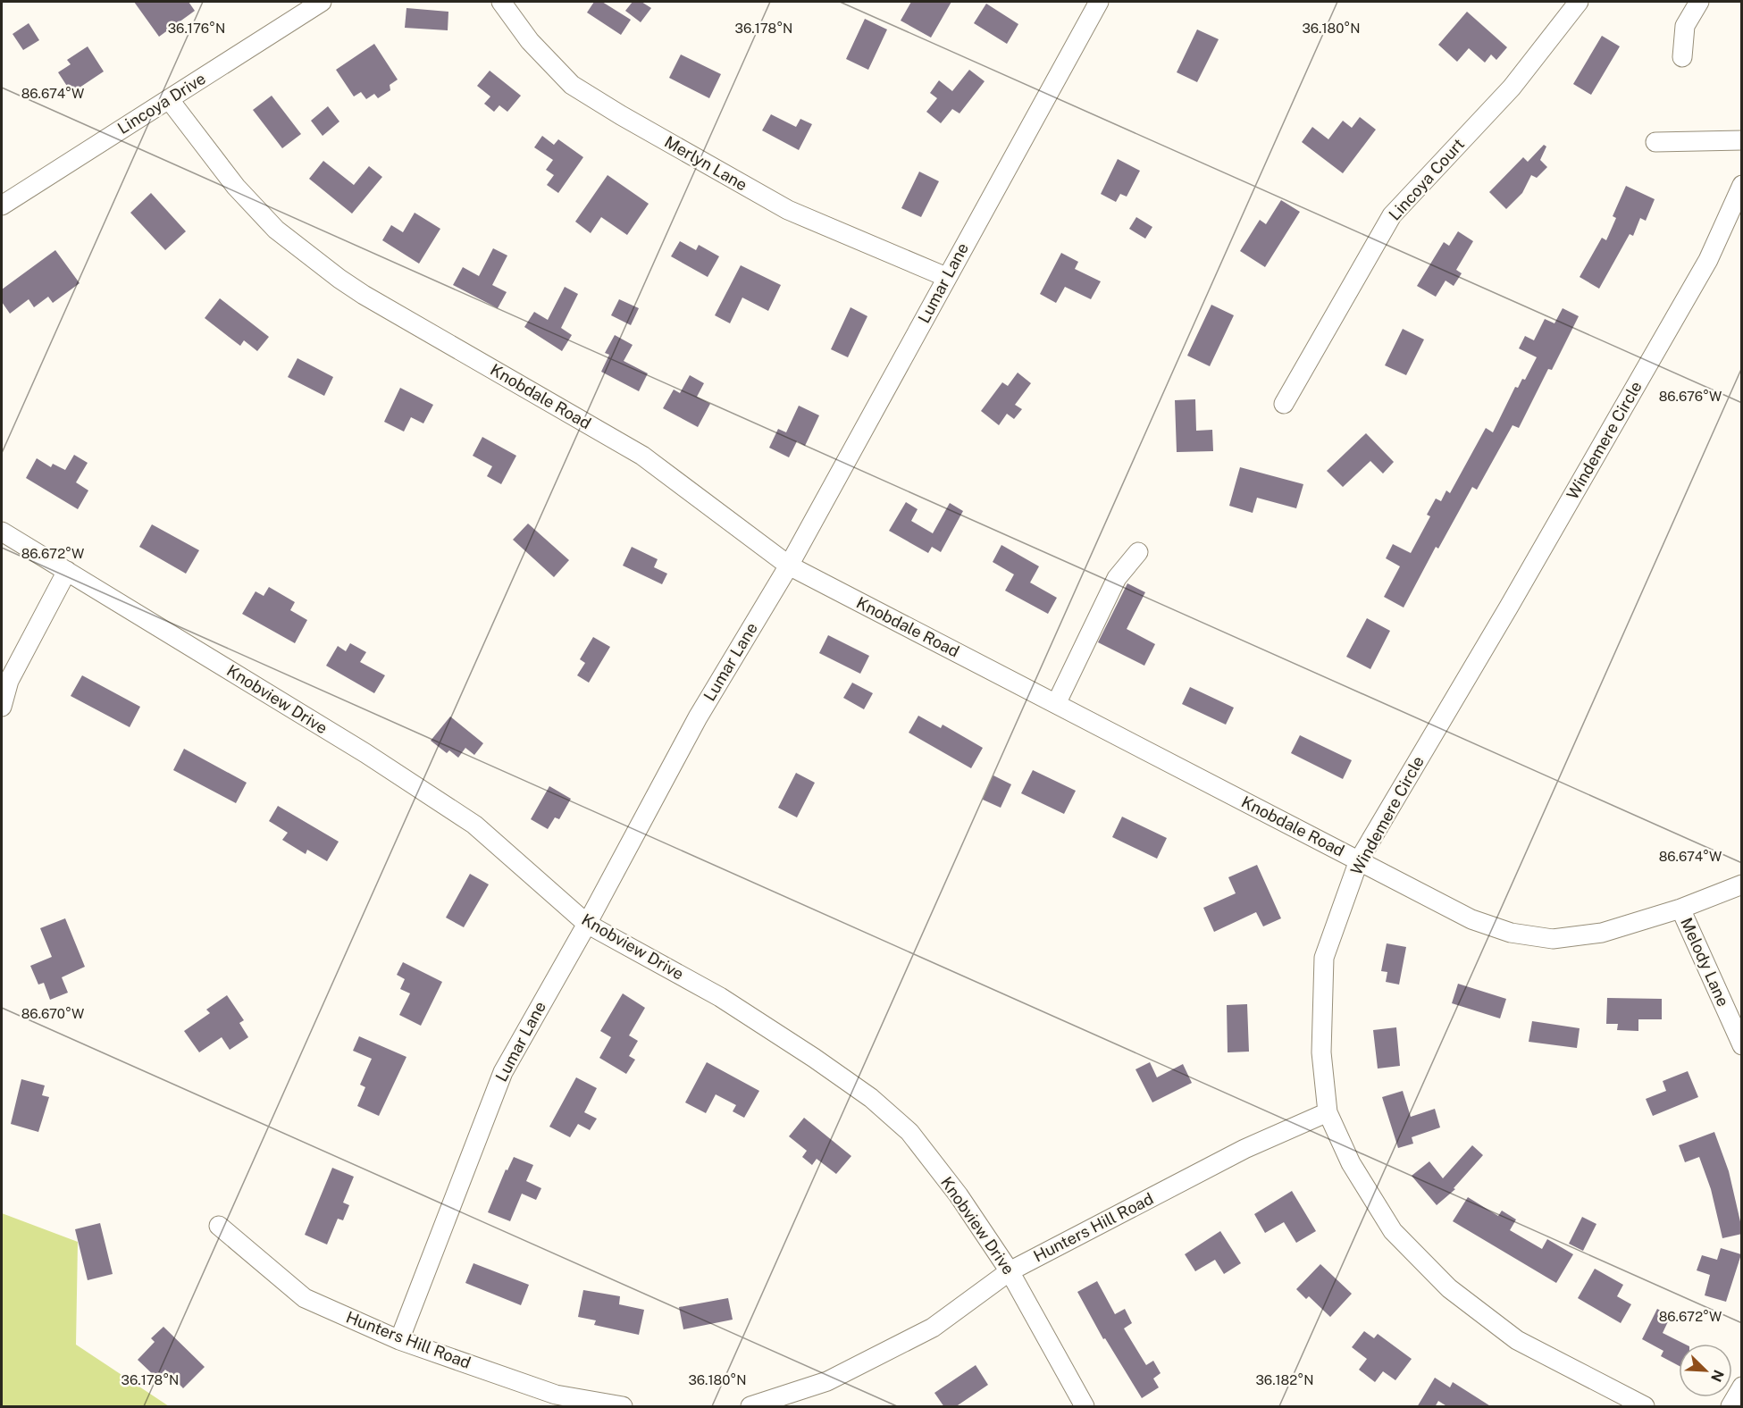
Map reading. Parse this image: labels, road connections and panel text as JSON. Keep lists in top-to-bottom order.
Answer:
{
  "streets": {
    "street": [
      "Lincoya Drive",
      "Merlyn Lane",
      "Lincoya Court",
      "Lumar Lane",
      "Knobdale Road",
      "Windemere Circle",
      "Knobview Drive",
      "Melody Lane",
      "Hunters Hill Road"
    ]
  },
  "crossings": [
    ["Lincoya Drive", "Knobdale Road"],
    ["Merlyn Lane", "Lumar Lane"],
    ["Lumar Lane", "Knobdale Road"],
    ["Lumar Lane", "Knobview Drive"],
    ["Lumar Lane", "Hunters Hill Road"],
    ["Knobdale Road", "Windemere Circle"],
    ["Knobdale Road", "Melody Lane"],
    ["Windemere Circle", "Hunters Hill Road"],
    ["Knobview Drive", "Hunters Hill Road"]
  ],
  "north": "bottom right",
  "coordinates": [
    "36.176°N",
    "36.178°N",
    "36.180°N",
    "86.674°W",
    "86.676°W",
    "86.672°W",
    "86.670°W",
    "36.182°N"
  ]
}
